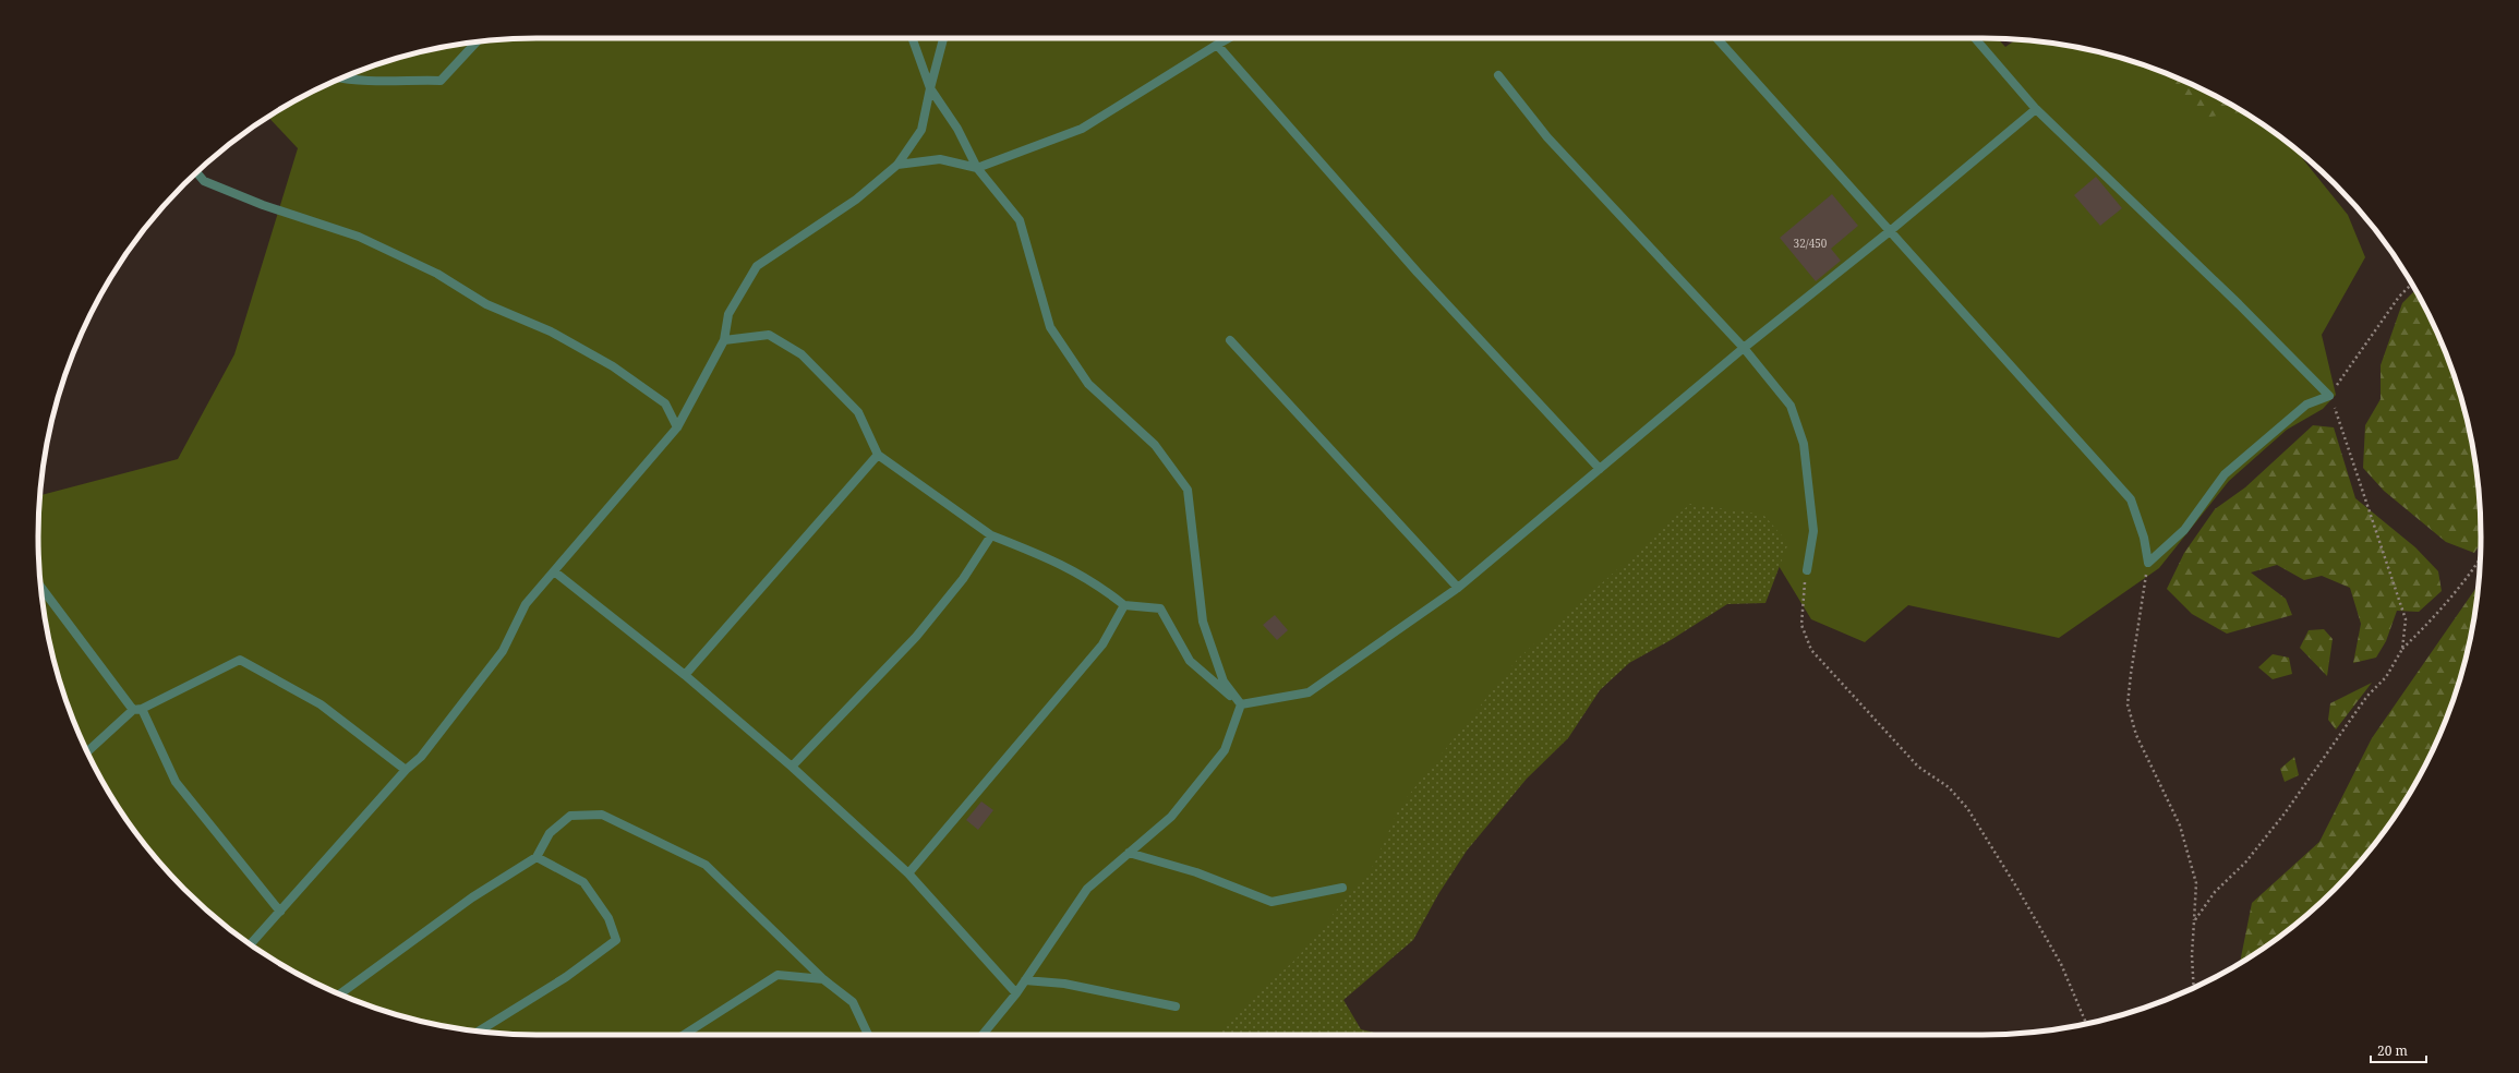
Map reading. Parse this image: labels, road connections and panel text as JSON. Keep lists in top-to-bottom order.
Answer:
{
  "house_numbers": ["32/450"],
  "scale_bar": "20 m"
}
